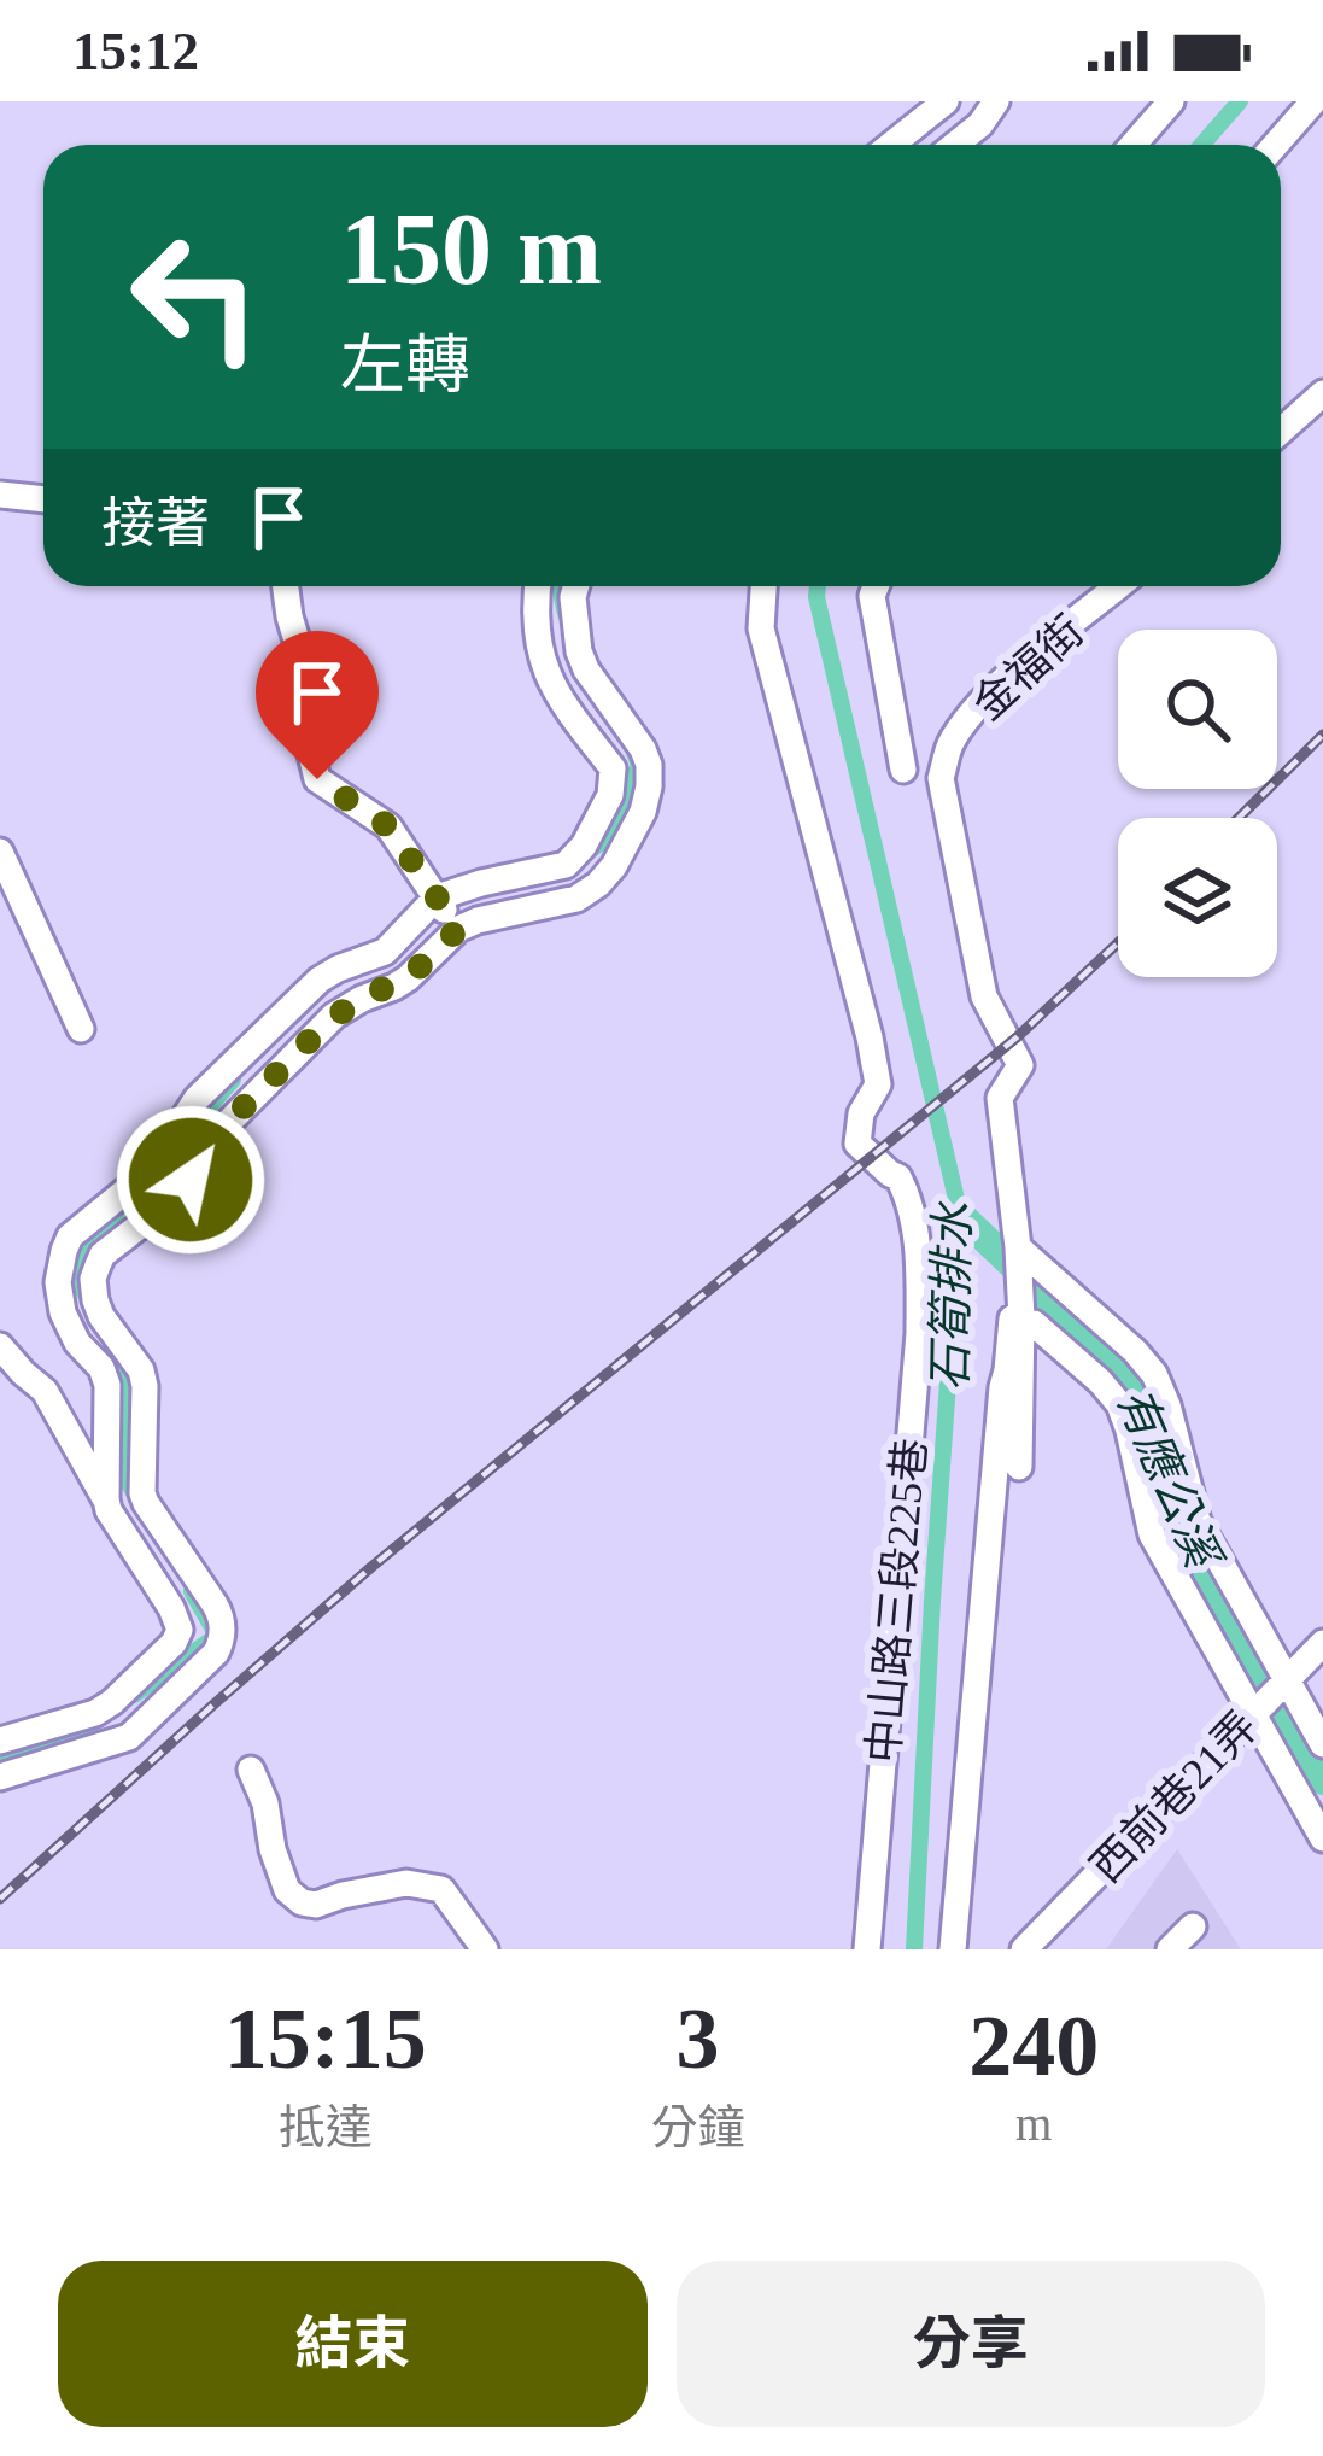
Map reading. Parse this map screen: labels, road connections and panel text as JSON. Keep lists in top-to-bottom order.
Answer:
{
  "streets": {
    "street": ["金福街", "中山路三段225巷", "西前巷21弄"]
  },
  "water": ["石筍排水", "有應公溪"],
  "page": {
    "status": "15:12",
    "turn": ["150 m", "左轉"],
    "then": "接著",
    "eta": [
      "15:15",
      "抵達",
      "3",
      "分鐘",
      "240",
      "m"
    ],
    "buttons": ["結束", "分享"]
  }
}
